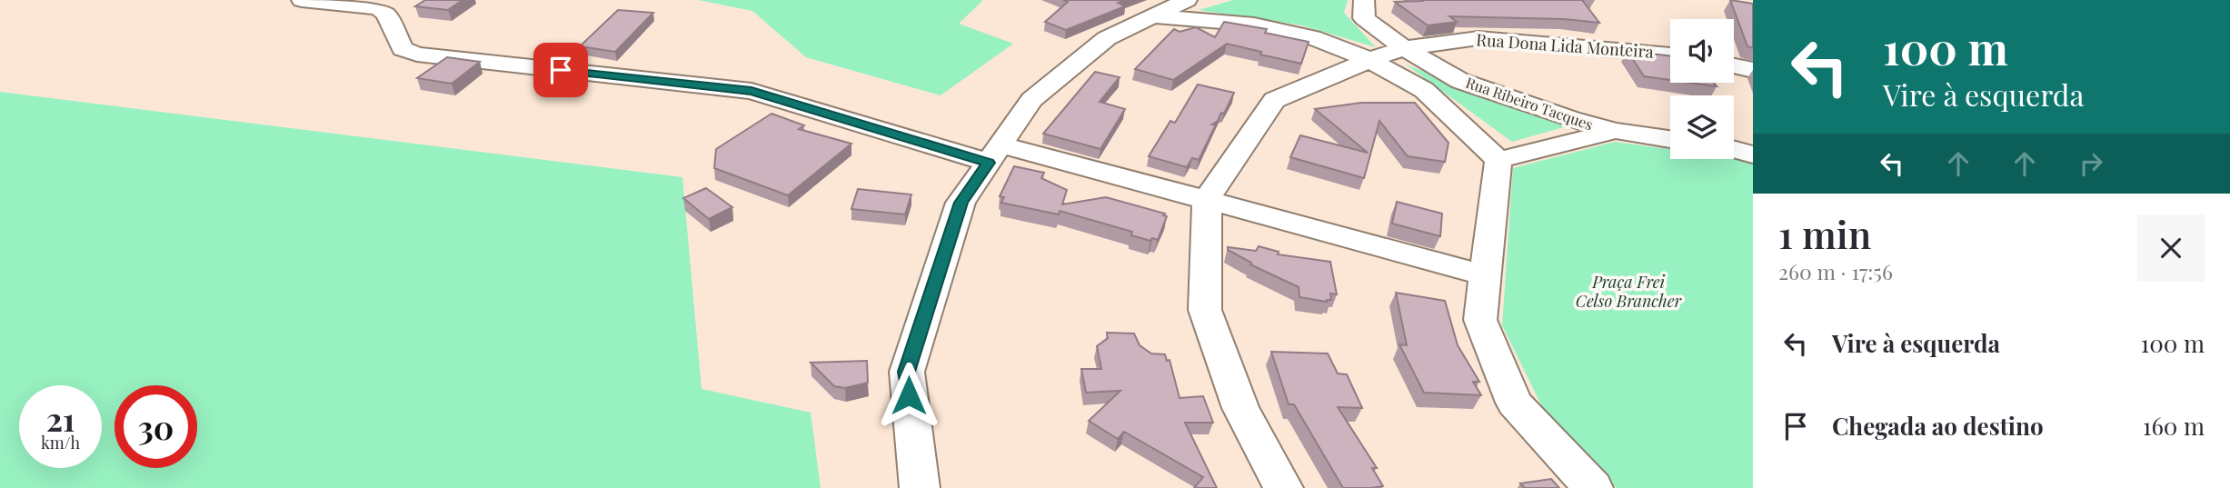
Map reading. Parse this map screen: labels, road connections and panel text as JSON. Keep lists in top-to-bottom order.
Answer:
{
  "streets": {
    "street": ["Rua Dona Lida Monteira", "Rua Ribeiro Tacques"]
  },
  "crossings": [
    ["Rua Dona Lida Monteira", "Rua Ribeiro Tacques"]
  ],
  "parks": ["Praça Frei Celso Brancher"],
  "page": {
    "turn": ["100 m", "Vire à esquerda"],
    "heading": ["1 min", "260 m · 17:56"],
    "list": [
      {
        "name": "Vire à esquerda",
        "value": "100 m"
      },
      {
        "name": "Chegada ao destino",
        "value": "160 m"
      }
    ],
    "speed": "21 km/h",
    "limit": "30"
  }
}
